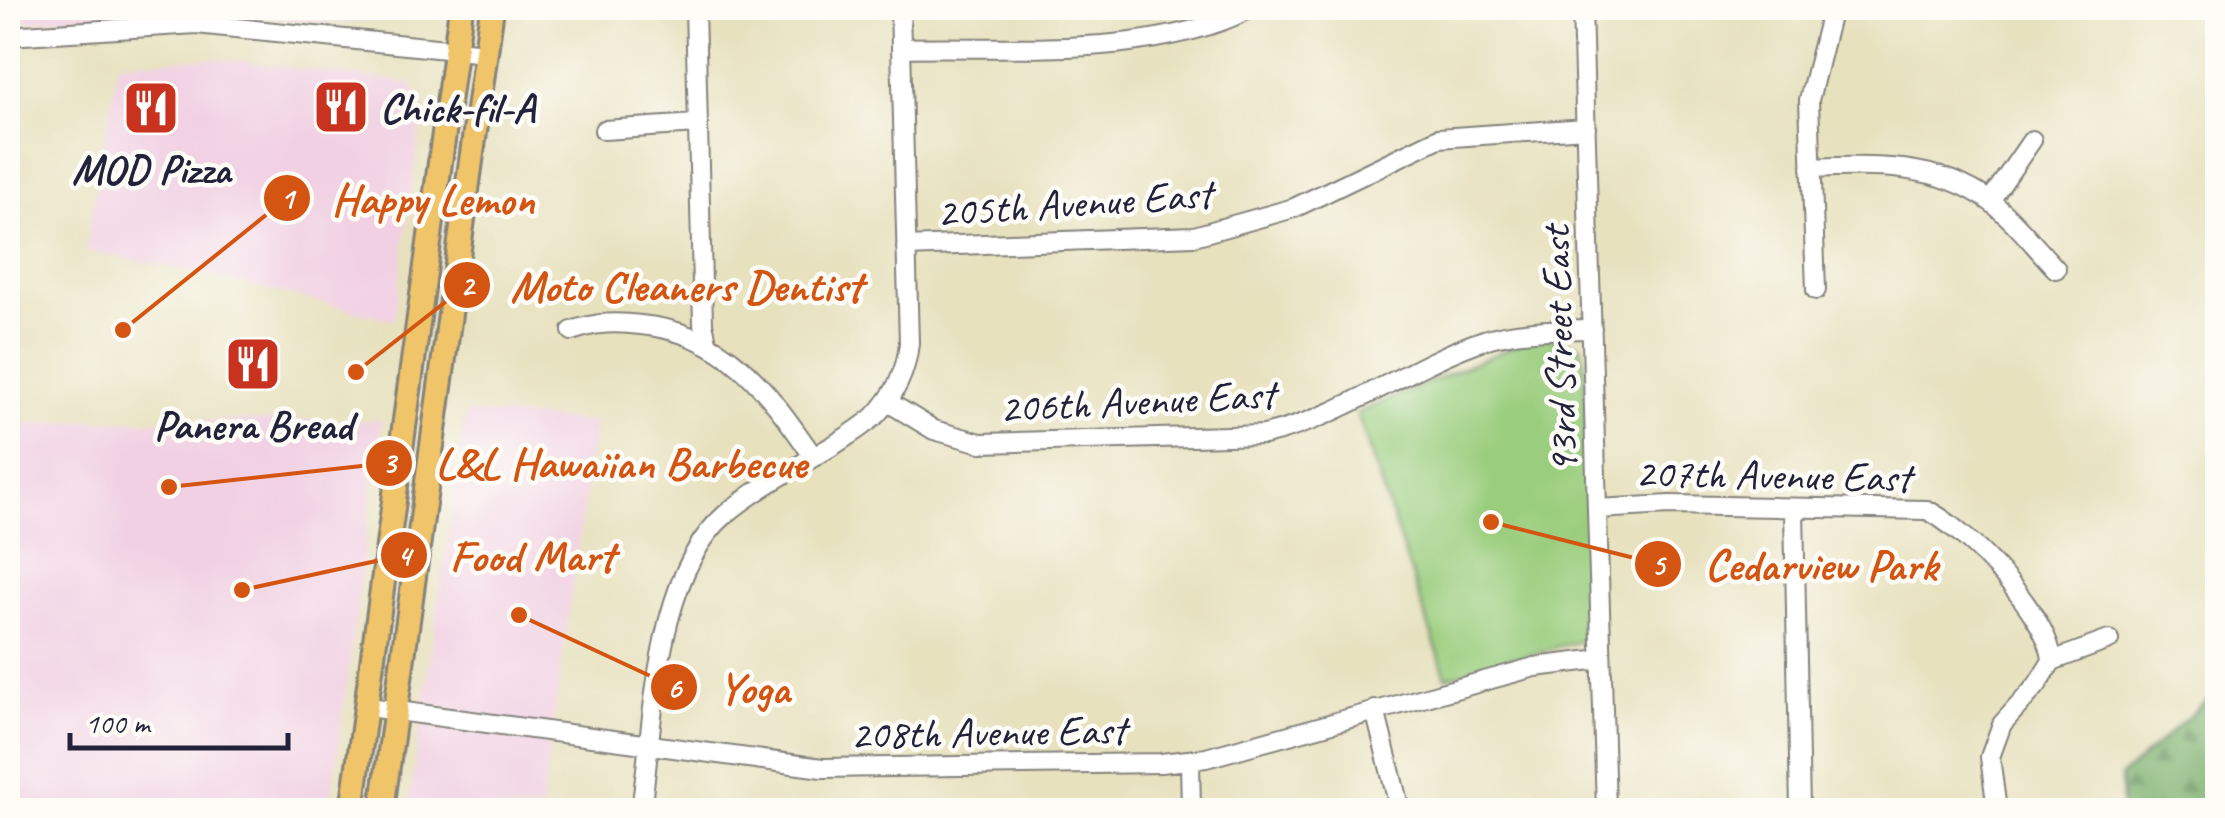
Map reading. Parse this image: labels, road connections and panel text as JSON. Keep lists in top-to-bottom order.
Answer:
{
  "streets": {
    "street": [
      "205th Avenue East",
      "93rd Street East",
      "206th Avenue East",
      "207th Avenue East",
      "208th Avenue East"
    ]
  },
  "crossings": [
    ["205th Avenue East", "93rd Street East"],
    ["93rd Street East", "206th Avenue East"],
    ["93rd Street East", "207th Avenue East"],
    ["93rd Street East", "208th Avenue East"]
  ],
  "places": {
    "restaurant": ["Chick-fil-A", "MOD Pizza", "Panera Bread"],
    "other": [
      "Happy Lemon",
      "Moto Cleaners Dentist",
      "L&L Hawaiian Barbecue",
      "Cedarview Park",
      "Food Mart",
      "Yoga"
    ]
  },
  "scale_bar": "100 m"
}
